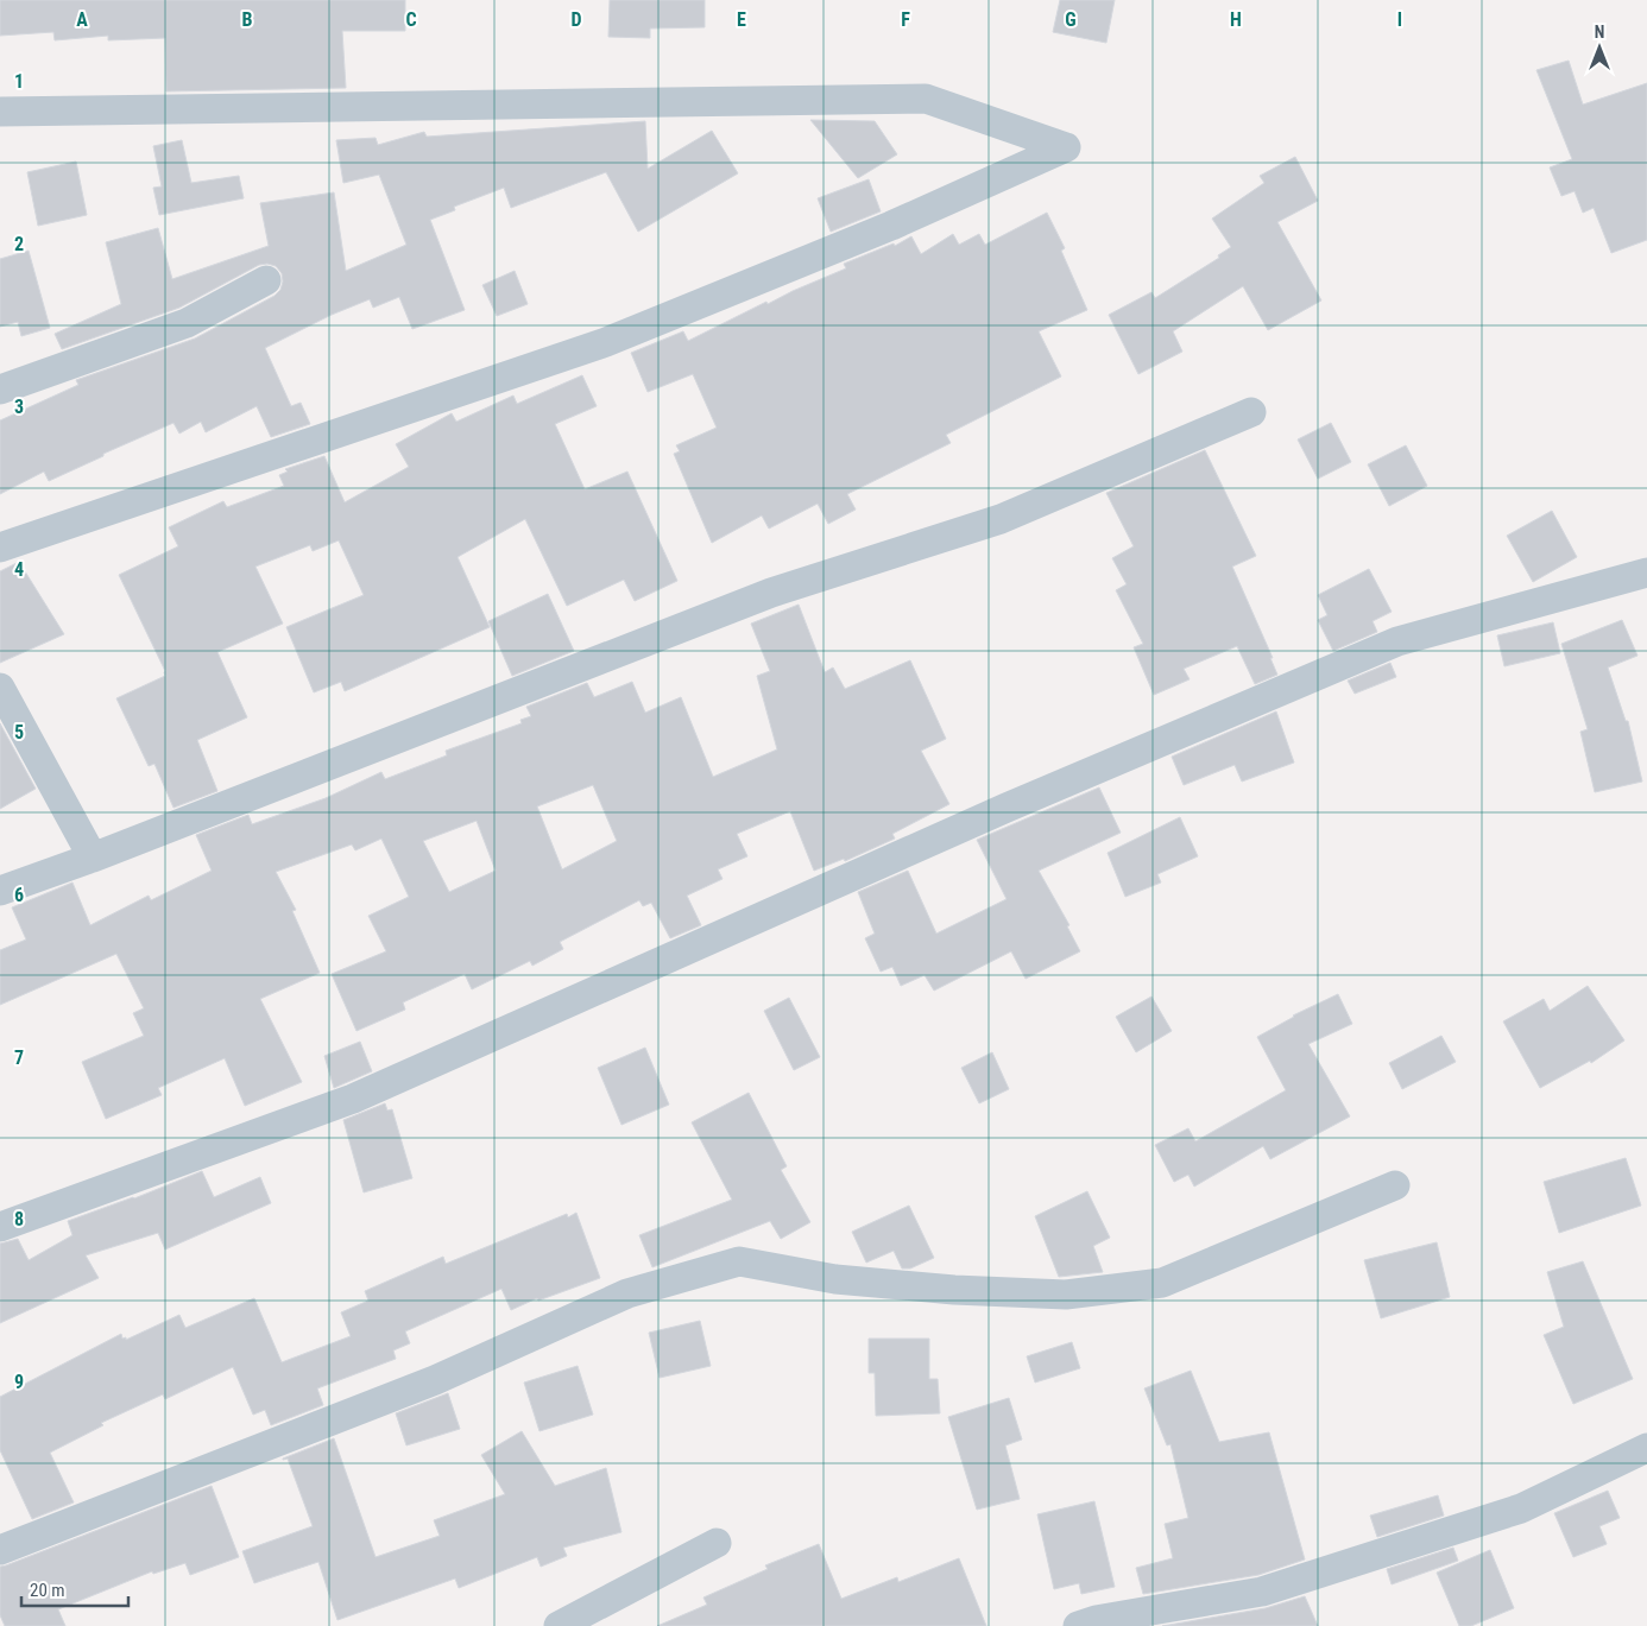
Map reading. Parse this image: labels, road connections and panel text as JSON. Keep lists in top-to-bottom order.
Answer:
{
  "scale_bar": "20 m",
  "north": "top",
  "grid": {
    "columns": [
      "A",
      "B",
      "C",
      "D",
      "E",
      "F",
      "G",
      "H",
      "I"
    ],
    "rows": [
      "1",
      "2",
      "3",
      "4",
      "5",
      "6",
      "7",
      "8",
      "9"
    ]
  }
}
